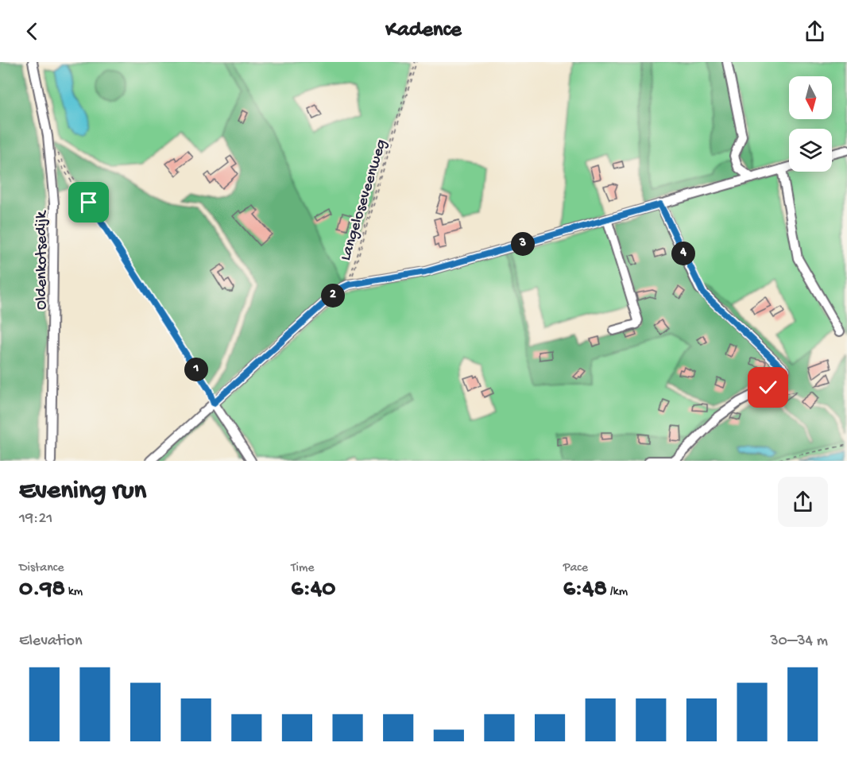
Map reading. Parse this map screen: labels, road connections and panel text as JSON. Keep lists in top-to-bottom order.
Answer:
{
  "streets": {
    "street": ["Oldenkotsedijk"],
    "path": ["Langeloseveenweg"]
  },
  "north": "bottom",
  "page": {
    "header": "Kadence",
    "pins": [
      "3",
      "4",
      "2",
      "1"
    ],
    "heading": ["Evening run", "19:21"],
    "stats": [
      ["Distance", "0.98 km"],
      ["Time", "6:40"],
      ["Pace", "6:48 /km"]
    ],
    "chart": ["Elevation", "30–34 m"]
  }
}
